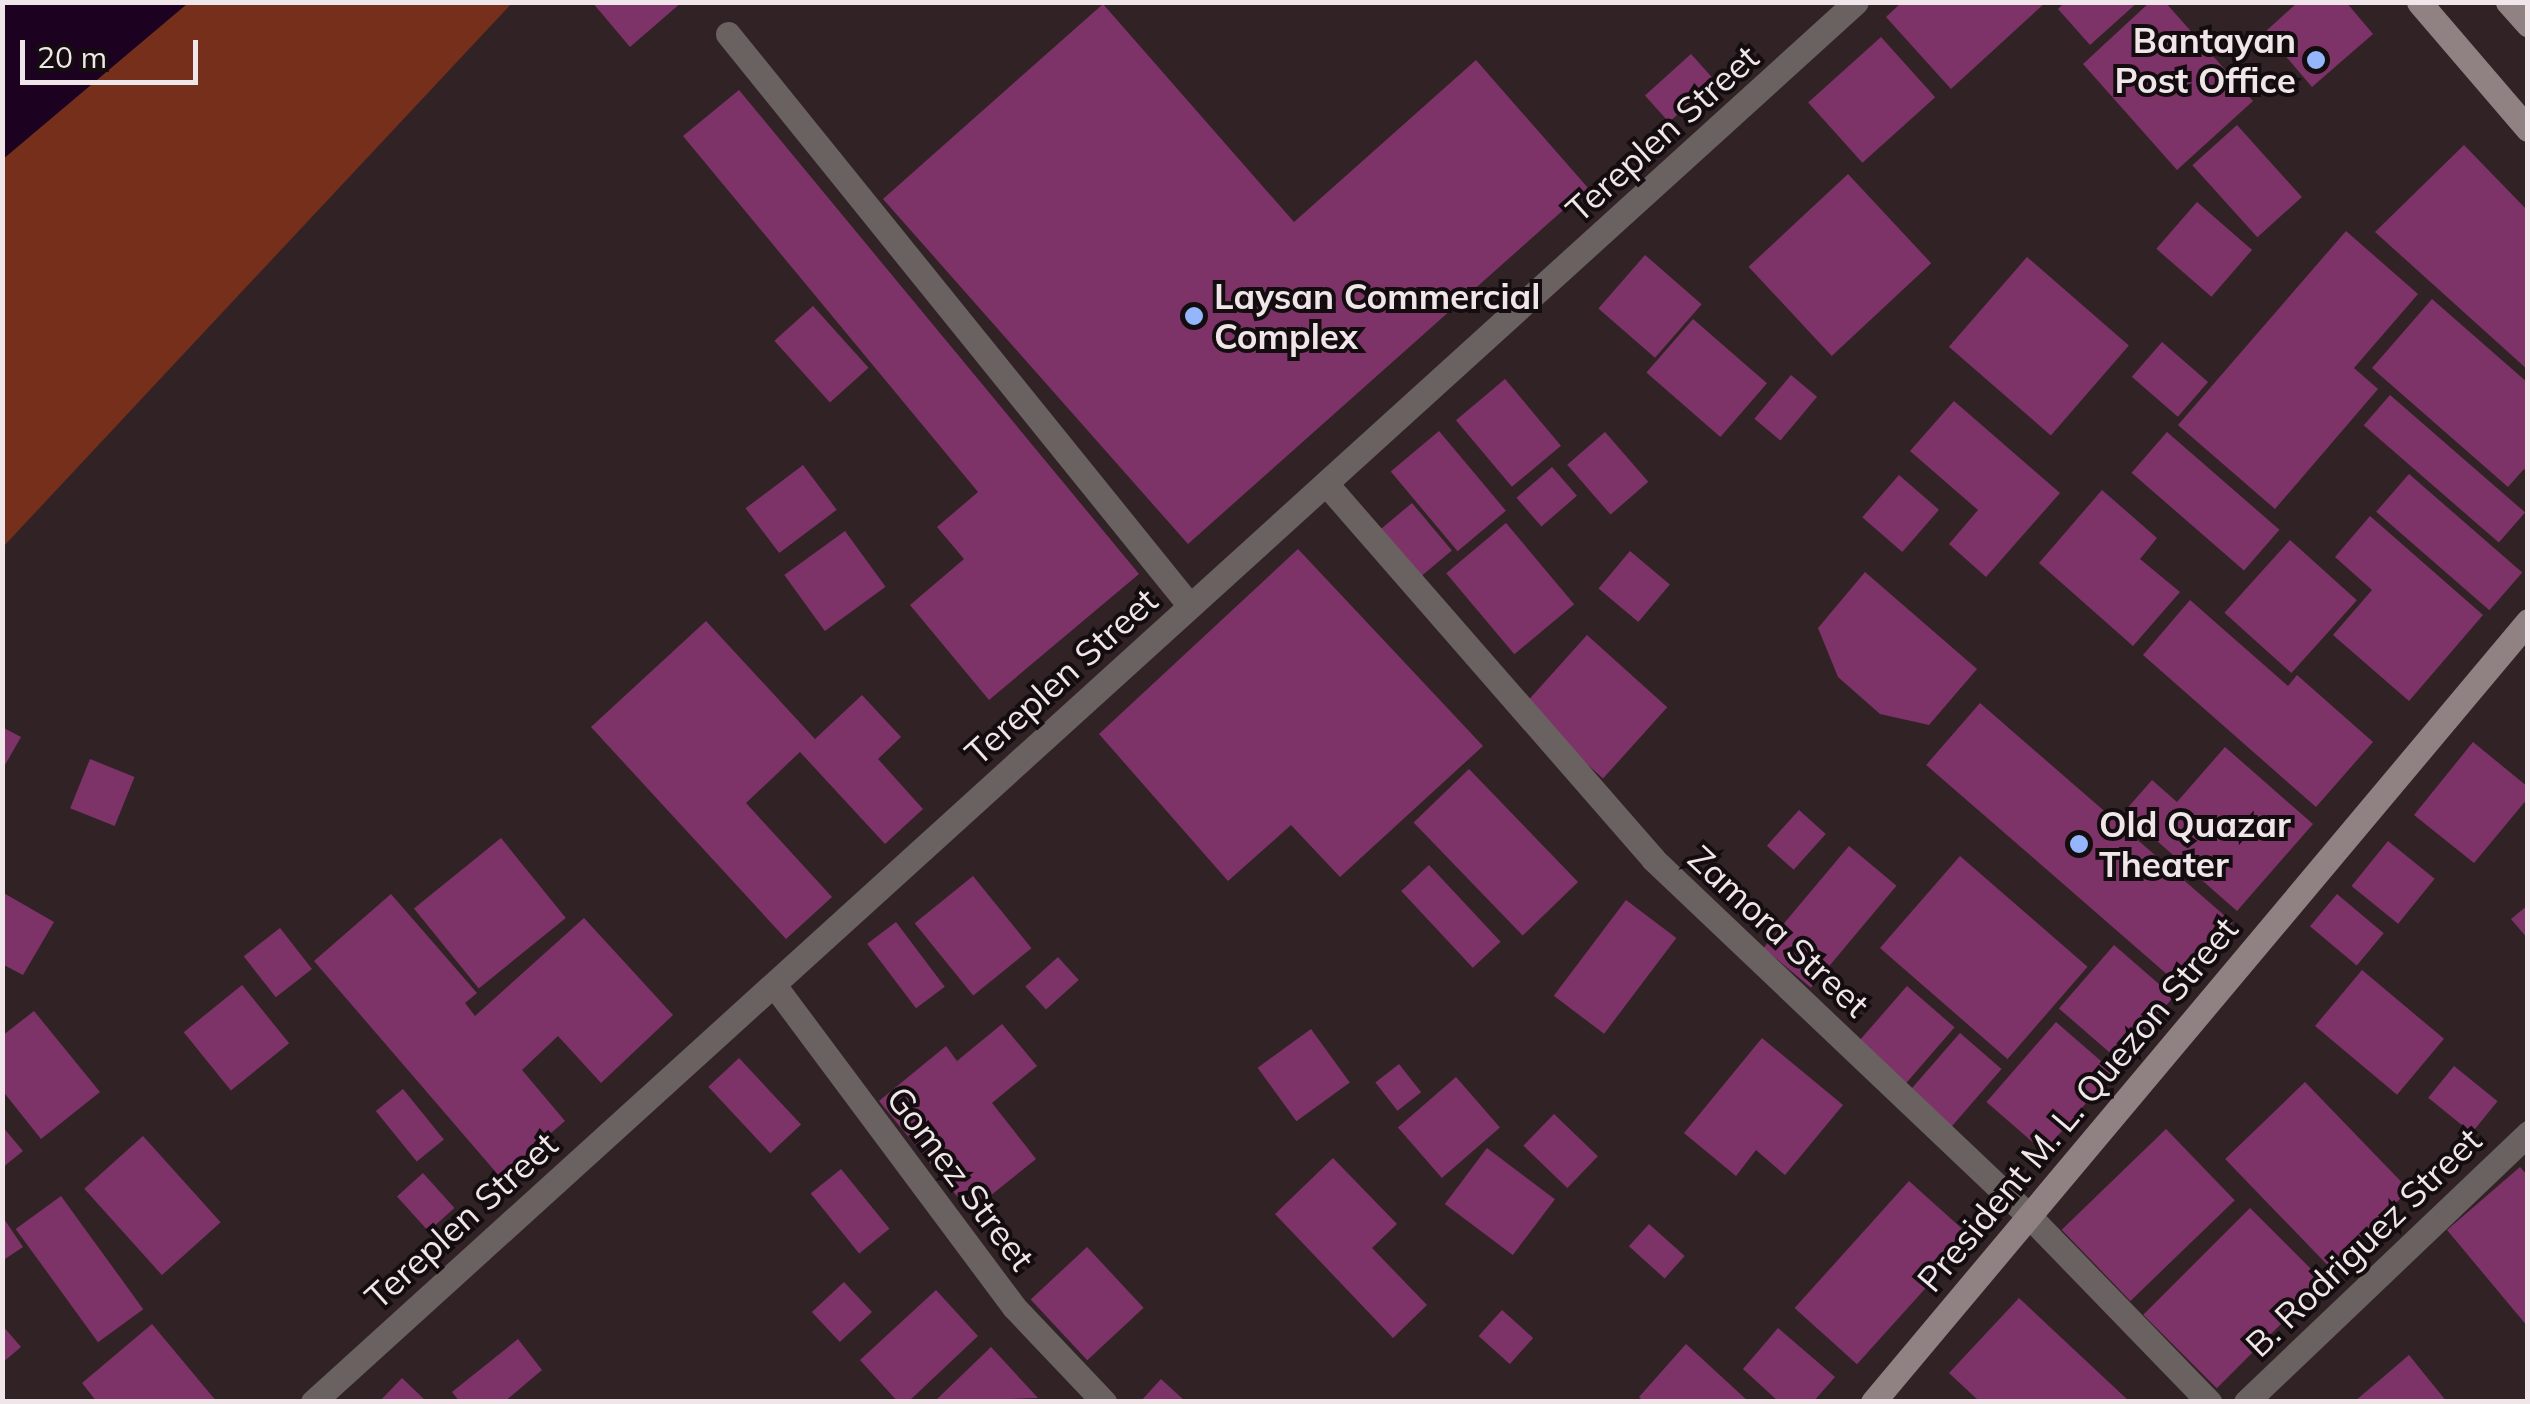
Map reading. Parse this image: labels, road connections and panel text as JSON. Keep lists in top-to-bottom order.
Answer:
{
  "streets": {
    "main road": ["President M. L. Quezon Street"],
    "street": [
      "Tereplen Street",
      "Zamora Street",
      "Gomez Street",
      "B. Rodriguez Street"
    ]
  },
  "crossings": [
    ["Tereplen Street", "Zamora Street"],
    ["Tereplen Street", "Gomez Street"],
    ["Zamora Street", "President M. L. Quezon Street"]
  ],
  "places": ["Bantayan Post Office", "Laysan Commercial Complex", "Old Quazar Theater"],
  "scale_bar": "20 m"
}
